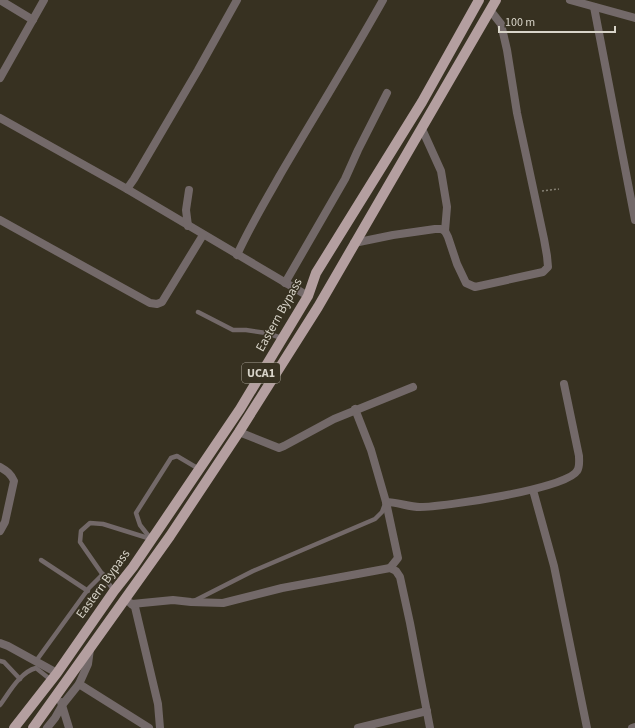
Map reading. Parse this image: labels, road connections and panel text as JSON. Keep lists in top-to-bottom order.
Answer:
{
  "streets": {
    "main road": ["Eastern Bypass", "UCA1"]
  },
  "scale_bar": "100 m"
}
